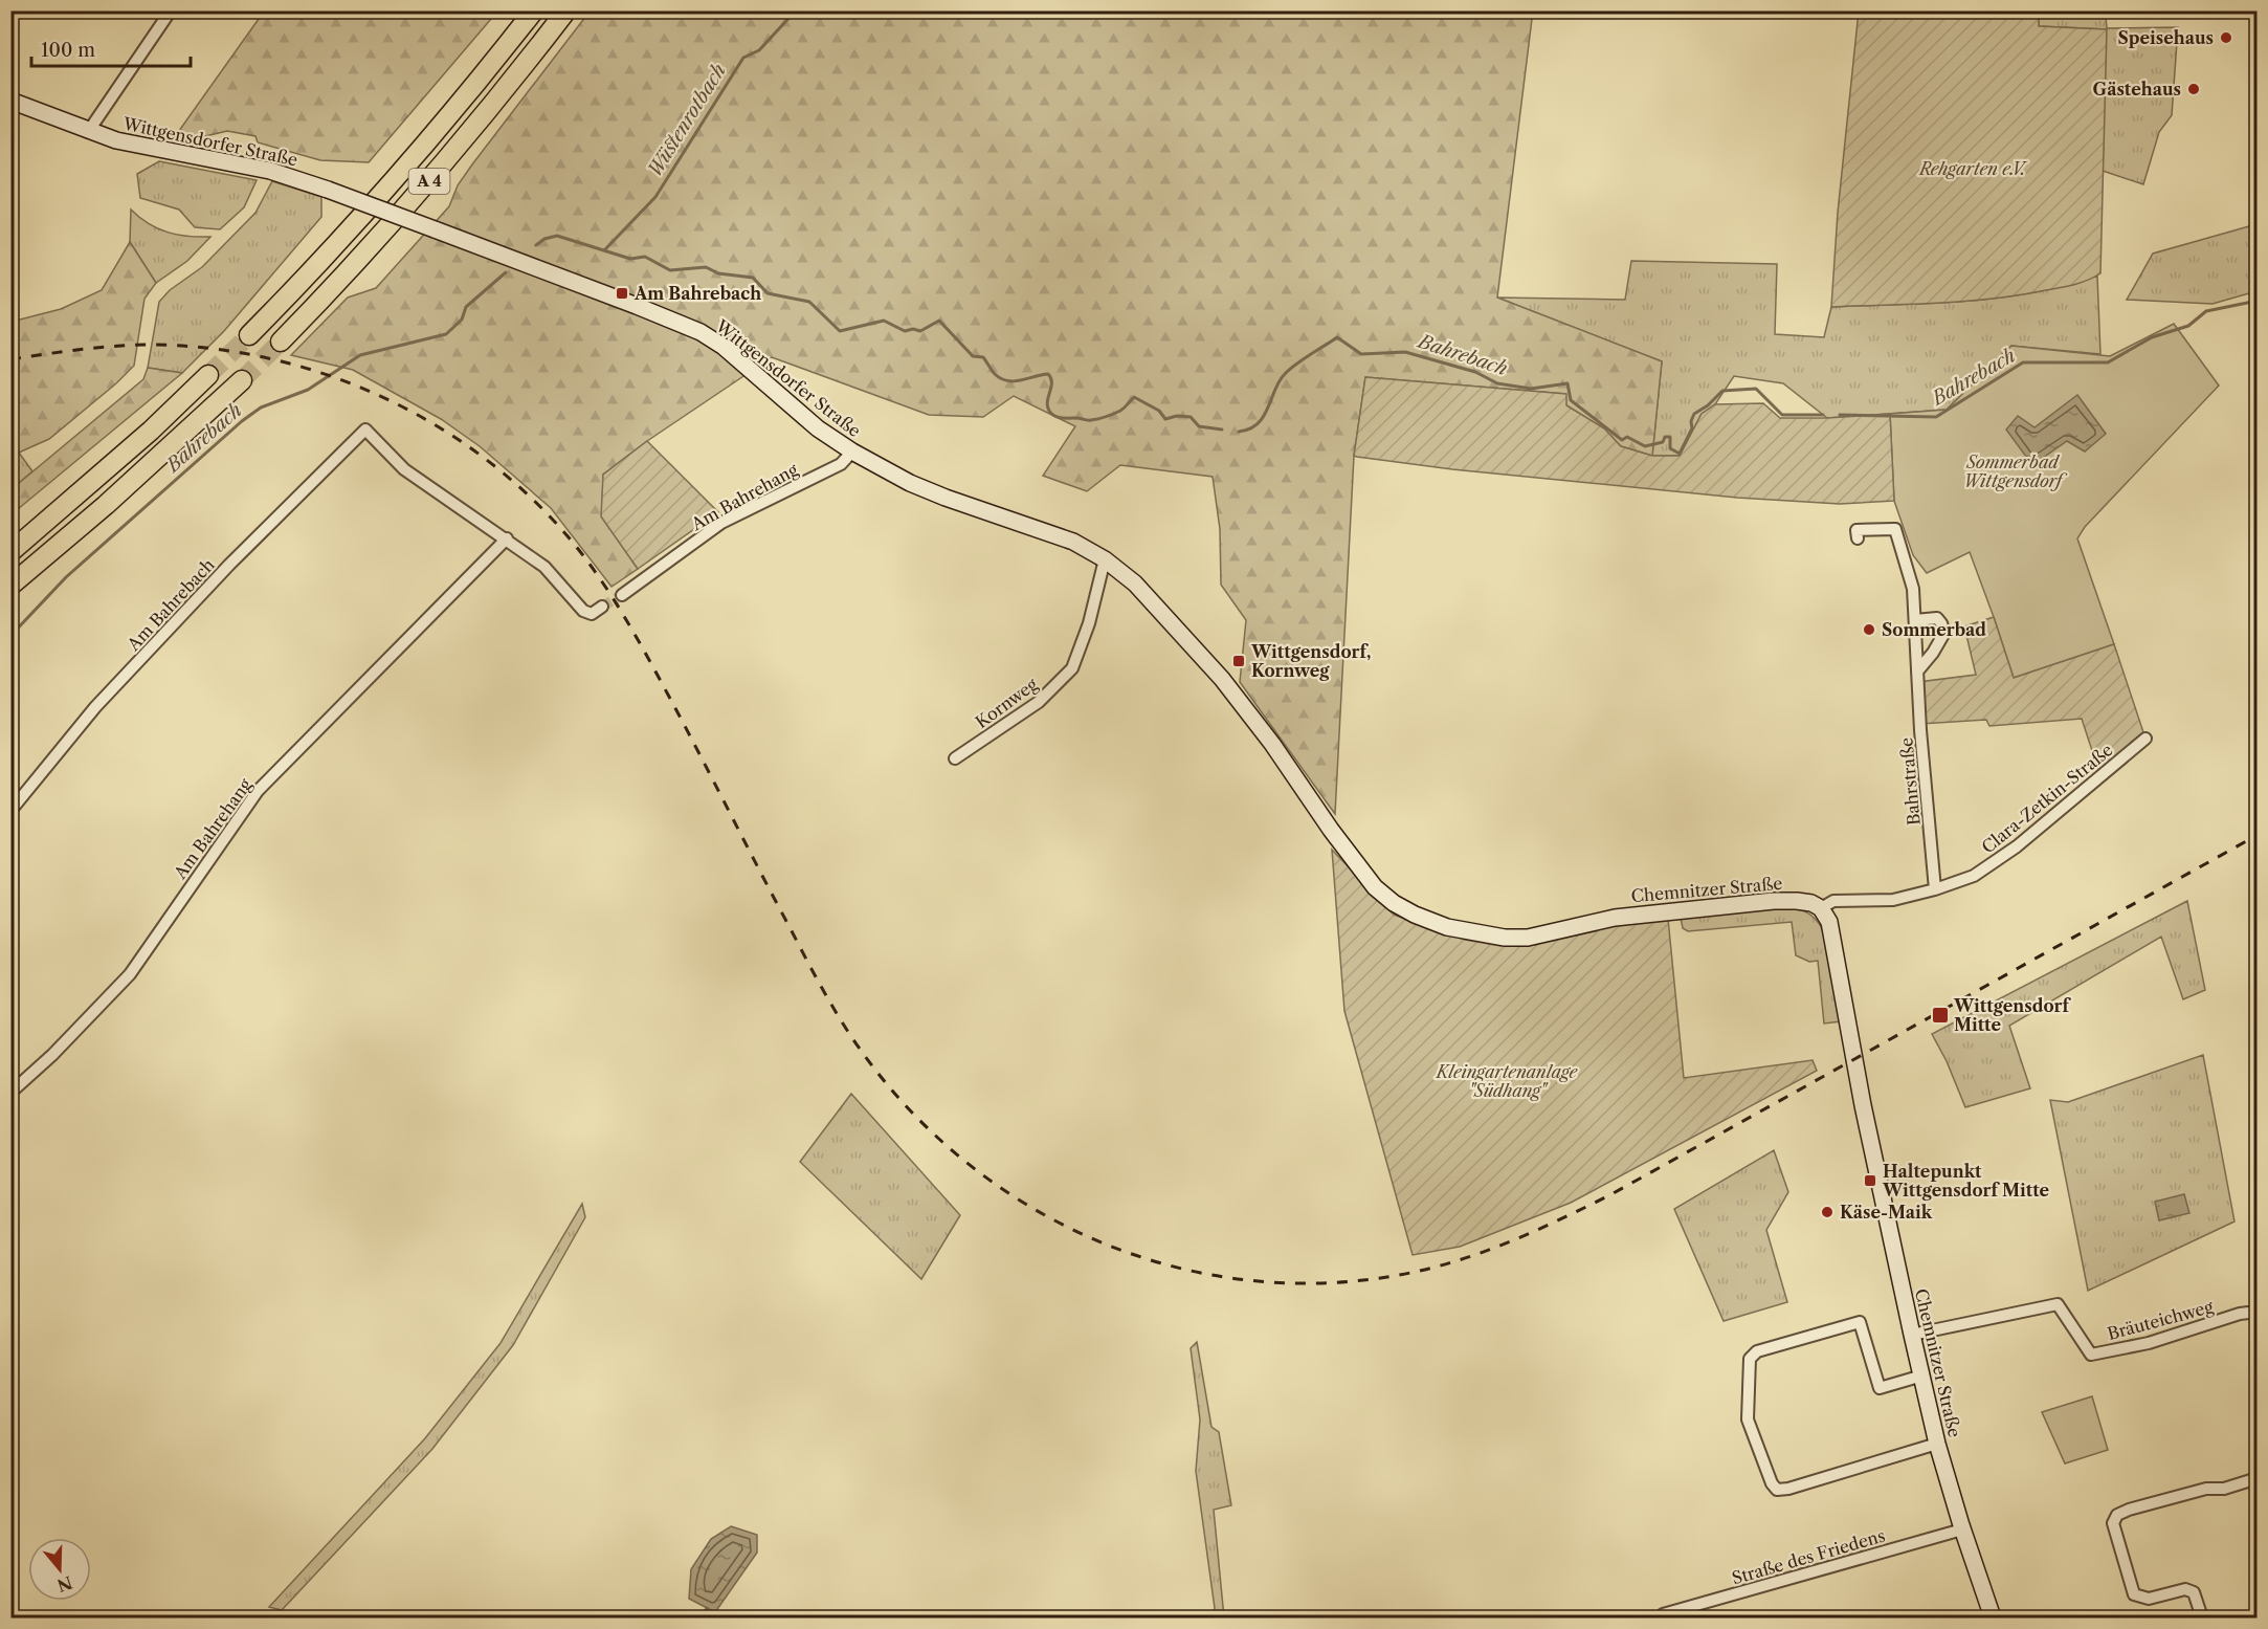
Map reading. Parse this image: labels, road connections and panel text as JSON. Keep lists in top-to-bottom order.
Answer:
{
  "streets": {
    "highway": ["A 4"],
    "street": [
      "Wittgensdorfer Straße",
      "Am Bahrehang",
      "Am Bahrebach",
      "Kornweg",
      "Bahrstraße",
      "Clara-Zetkin-Straße",
      "Chemnitzer Straße",
      "Bräuteichweg",
      "Straße des Friedens"
    ]
  },
  "crossings": [
    ["Wittgensdorfer Straße", "Am Bahrehang"],
    ["Wittgensdorfer Straße", "Kornweg"],
    ["Wittgensdorfer Straße", "Chemnitzer Straße"],
    ["Am Bahrehang", "Am Bahrebach"],
    ["Bahrstraße", "Clara-Zetkin-Straße"],
    ["Clara-Zetkin-Straße", "Chemnitzer Straße"],
    ["Chemnitzer Straße", "Bräuteichweg"],
    ["Chemnitzer Straße", "Straße des Friedens"]
  ],
  "water": ["Wüstenrotbach", "Bahrebach"],
  "parks": ["Rehgarten e.V.", "Sommerbad Wittgensdorf", "Kleingartenanlage \"Südhang\""],
  "places": {
    "other": [
      "Speisehaus",
      "Gästehaus",
      "Sommerbad",
      "Käse-Maik"
    ],
    "transit": [
      "Am Bahrebach",
      "Wittgensdorf, Kornweg",
      "Wittgensdorf Mitte",
      "Haltepunkt Wittgensdorf Mitte"
    ]
  },
  "scale_bar": "100 m",
  "north": "bottom"
}
